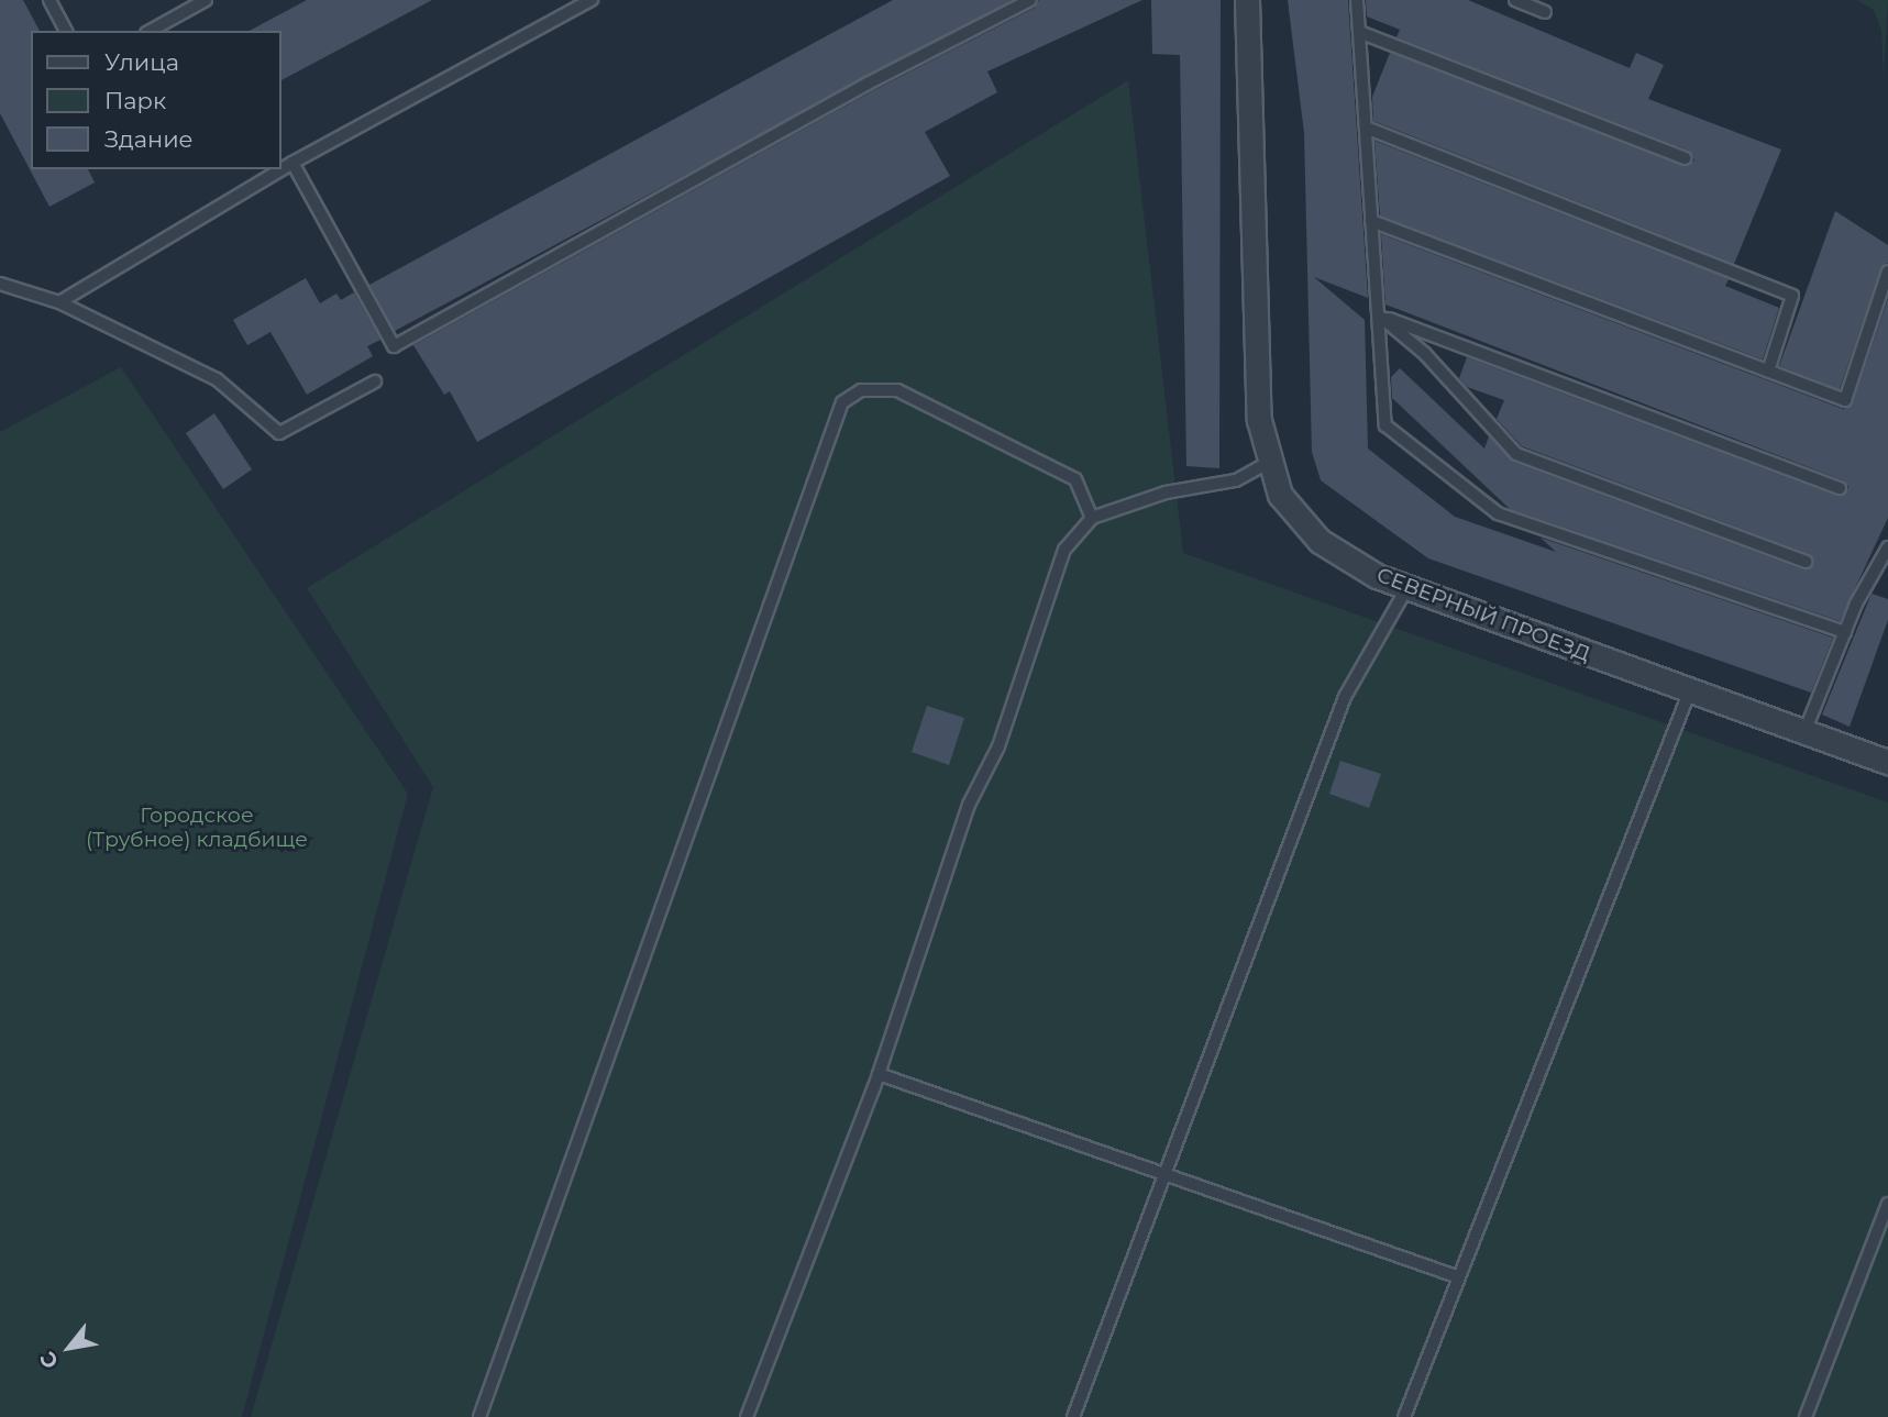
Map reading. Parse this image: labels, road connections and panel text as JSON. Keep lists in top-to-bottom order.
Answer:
{
  "streets": {
    "street": ["СЕВЕРНЫЙ ПРОЕЗД"]
  },
  "parks": ["Городское (Трубное) кладбище"],
  "legend": ["Улица", "Парк", "Здание"],
  "north": "bottom left"
}
